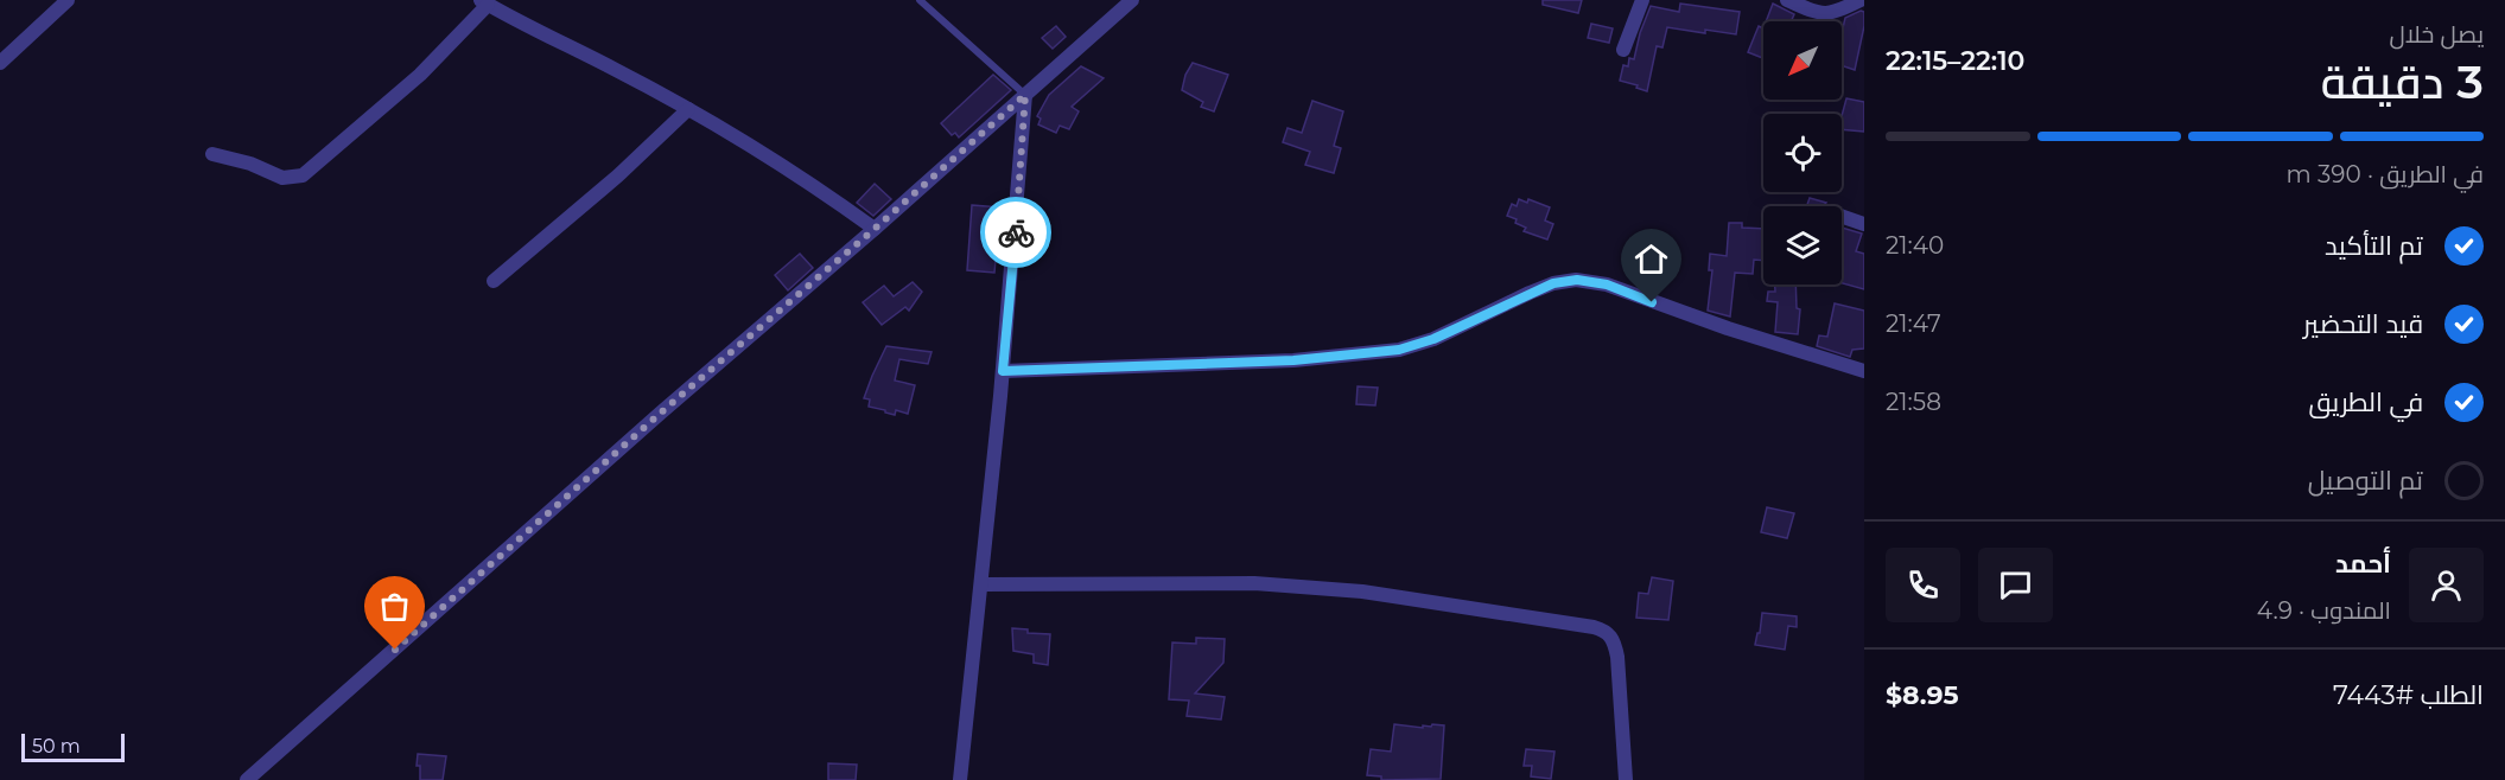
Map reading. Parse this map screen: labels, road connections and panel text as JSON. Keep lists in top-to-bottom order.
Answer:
{
  "scale_bar": "50 m",
  "north": "bottom left",
  "page": {
    "heading": ["3 دقيقة", "يصل خلال", "22:10–22:15"],
    "panel": [
      "أحمد",
      "المندوب · 4.9",
      "الطلب #7443",
      "$8.95"
    ],
    "bar": "في الطريق · 390 m",
    "list": [
      ["تم التأكيد", "21:40"],
      ["قيد التحضير", "21:47"],
      ["في الطريق", "21:58"],
      "تم التوصيل"
    ],
    "scale": "50 m"
  }
}
